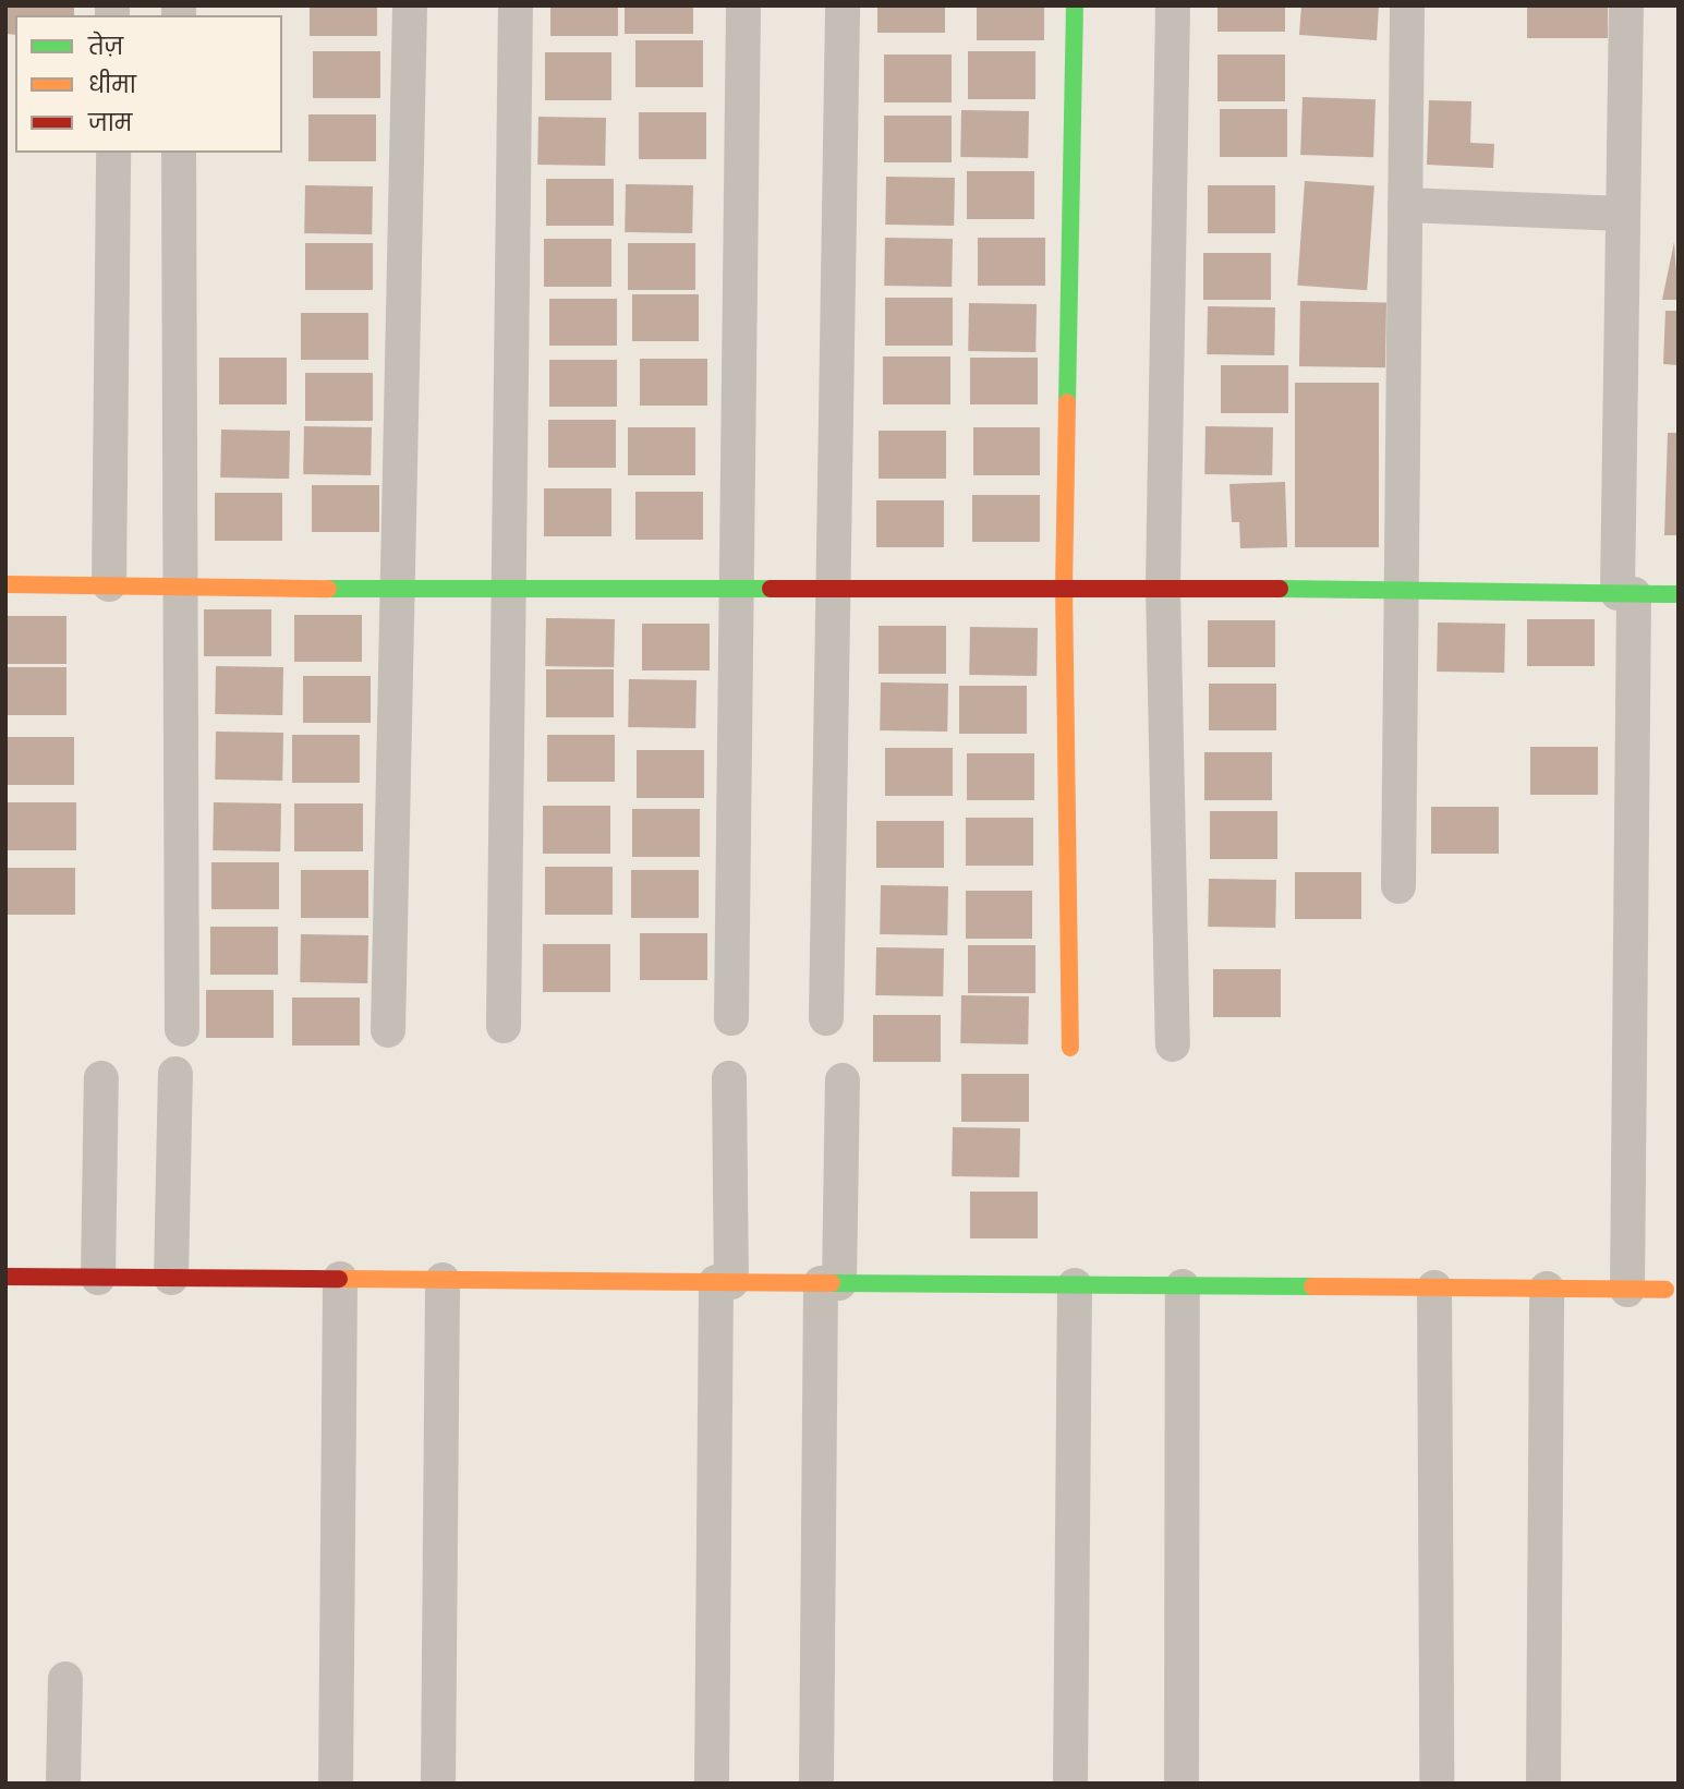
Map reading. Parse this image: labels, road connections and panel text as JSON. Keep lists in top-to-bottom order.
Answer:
{
  "legend": ["तेज़", "धीमा", "जाम"]
}
